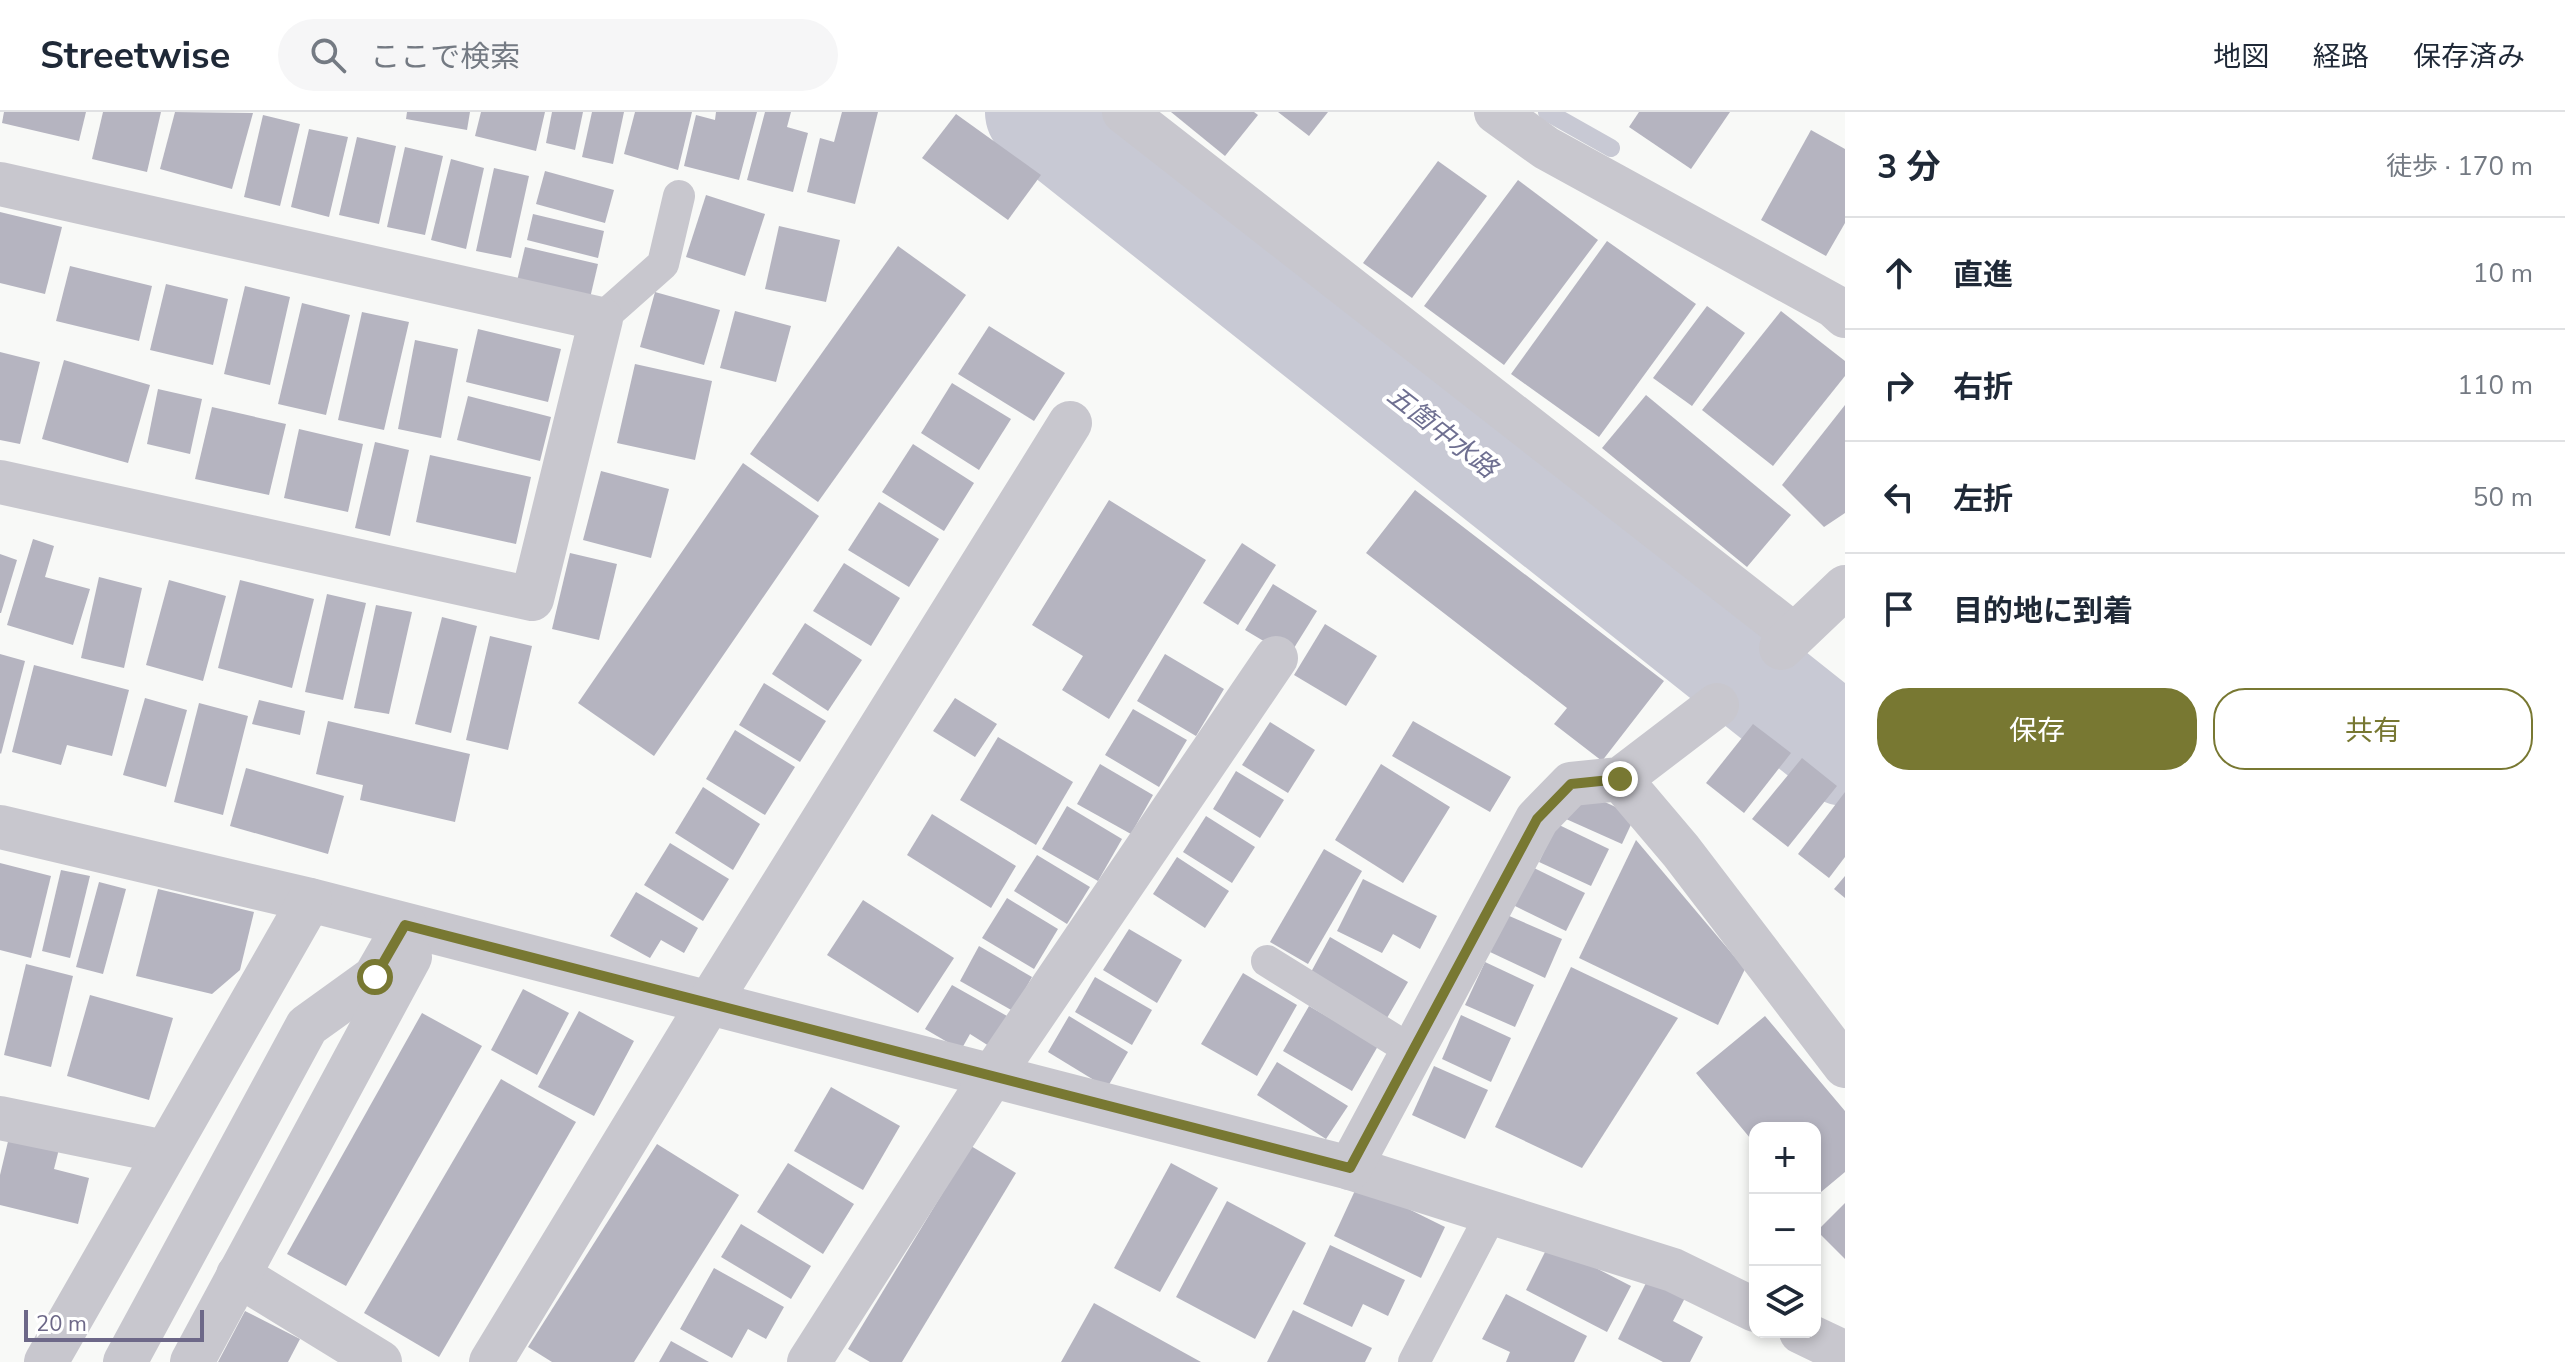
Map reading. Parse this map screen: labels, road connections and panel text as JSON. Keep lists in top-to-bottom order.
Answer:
{
  "water": ["五箇中水路"],
  "scale_bar": "20 m",
  "page": {
    "header": "Streetwise",
    "search": "ここで検索",
    "nav": ["地図", "経路", "保存済み"],
    "heading": ["3 分", "徒歩 · 170 m"],
    "list": [
      ["直進", "10 m"],
      ["右折", "110 m"],
      ["左折", "50 m"],
      "目的地に到着"
    ],
    "buttons": ["保存", "共有"],
    "map_buttons": ["+", "−"],
    "scale": "20 m"
  }
}
